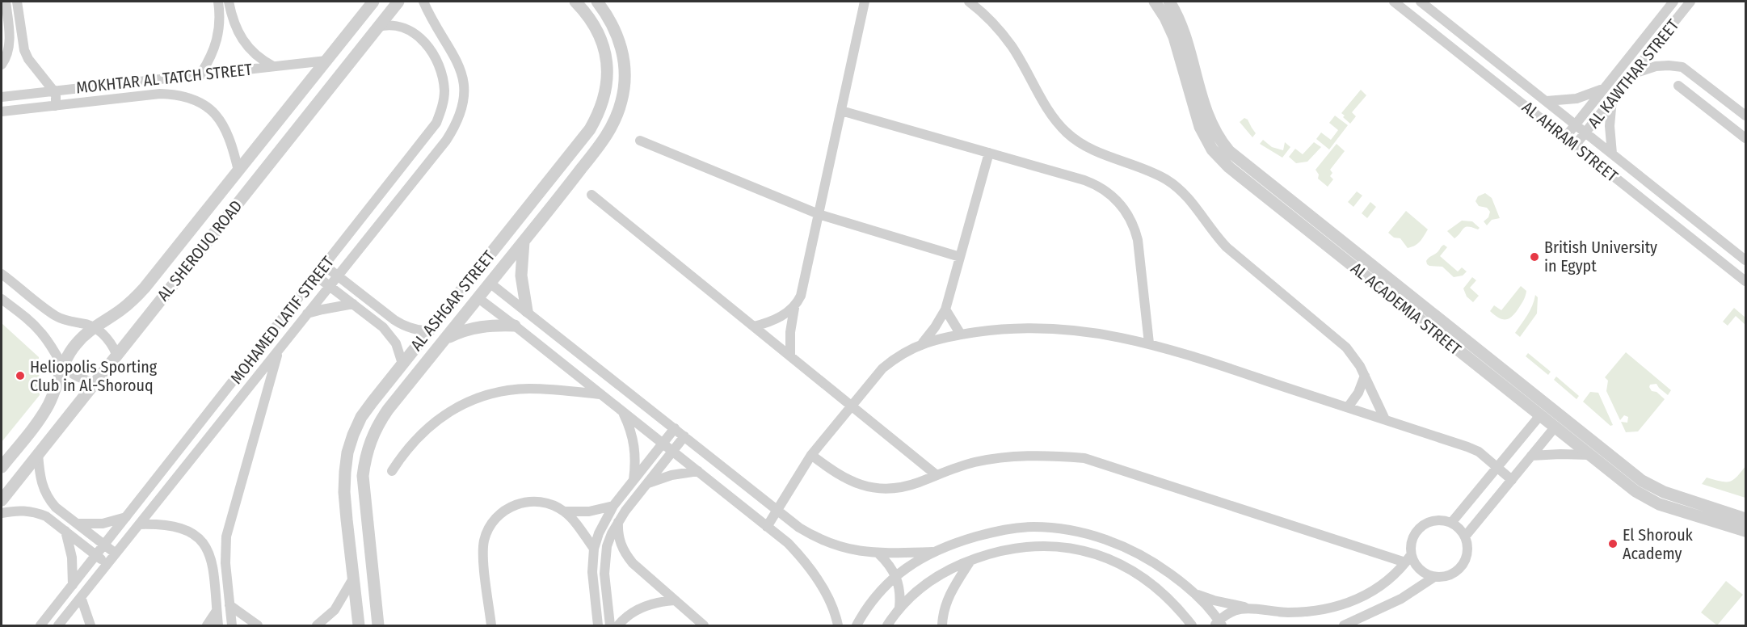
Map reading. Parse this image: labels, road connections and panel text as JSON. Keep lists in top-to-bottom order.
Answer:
{
  "streets": {
    "street": [
      "AL KAWTHAR STREET",
      "MOKHTAR AL TATCH STREET",
      "AL AHRAM STREET",
      "AL SHEROUQ ROAD",
      "AL ASHGAR STREET",
      "AL ACADEMIA STREET",
      "MOHAMED LATIF STREET"
    ]
  },
  "crossings": [
    ["AL KAWTHAR STREET", "AL AHRAM STREET"],
    ["MOKHTAR AL TATCH STREET", "AL SHEROUQ ROAD"],
    ["AL SHEROUQ ROAD", "MOHAMED LATIF STREET"]
  ],
  "places": ["British University in Egypt", "Heliopolis Sporting Club in Al-Shorouq", "El Shorouk Academy"]
}
